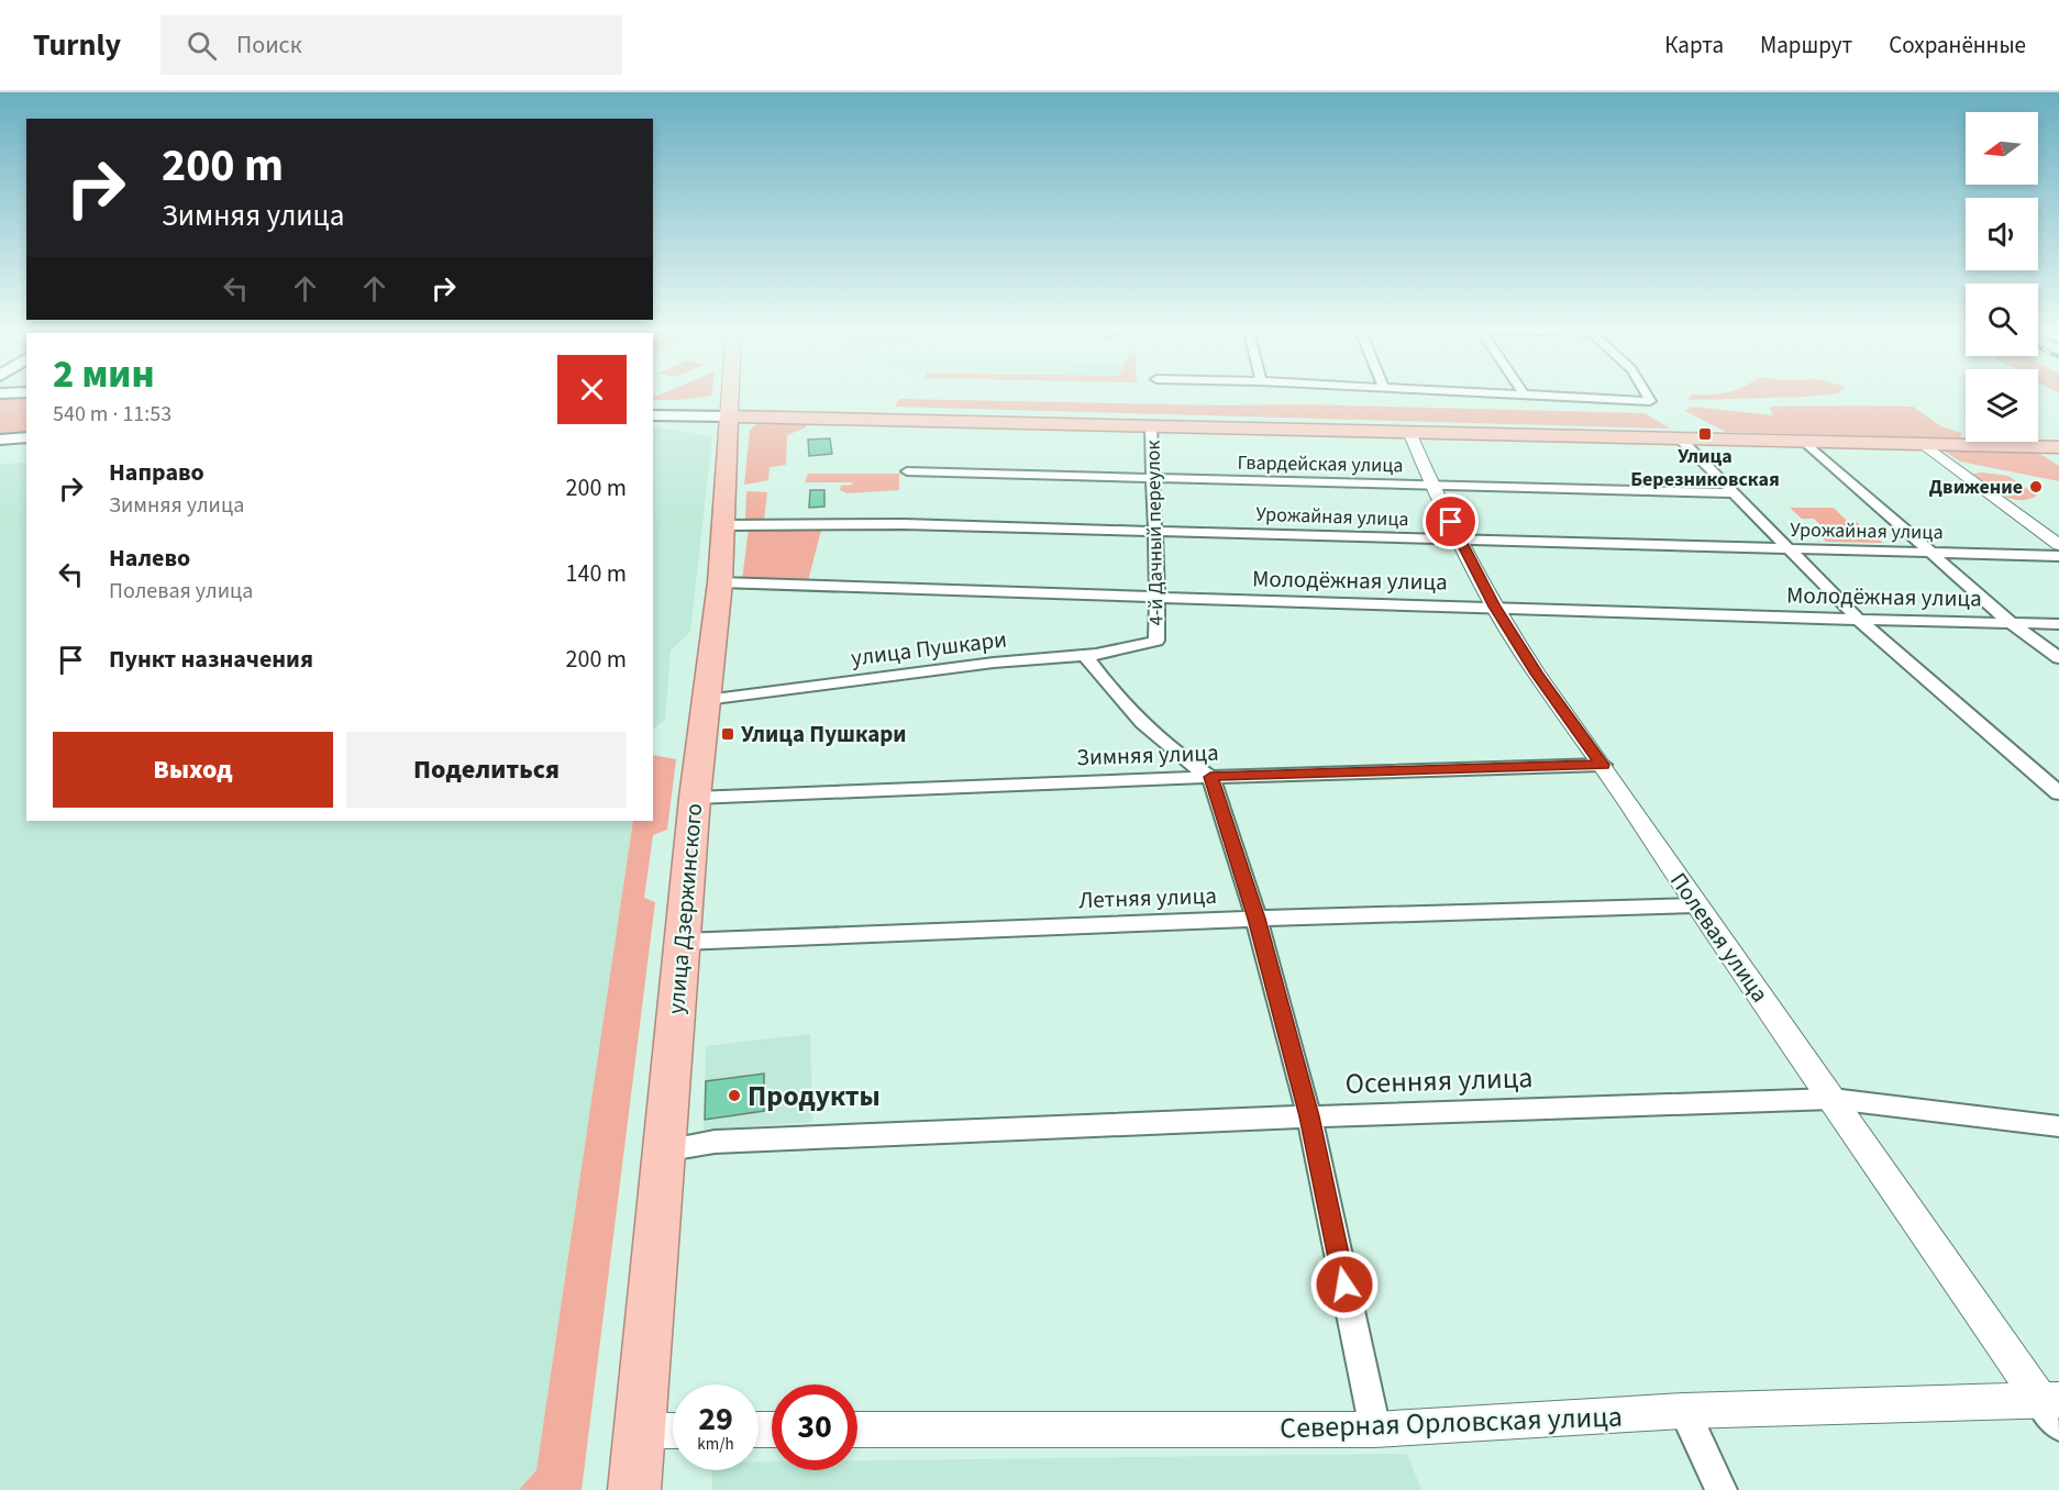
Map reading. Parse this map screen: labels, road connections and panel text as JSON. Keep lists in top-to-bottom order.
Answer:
{
  "streets": {
    "highway": ["улица Дзержинского"],
    "street": [
      "Гвардейская улица",
      "Урожайная улица",
      "4-й Дачный переулок",
      "Молодёжная улица",
      "улица Пушкари",
      "Зимняя улица",
      "Летняя улица",
      "Полевая улица",
      "Осенняя улица",
      "Северная Орловская улица"
    ]
  },
  "crossings": [
    ["Гвардейская улица", "4-й Дачный переулок"],
    ["Гвардейская улица", "Полевая улица"],
    ["Урожайная улица", "4-й Дачный переулок"],
    ["Урожайная улица", "улица Дзержинского"],
    ["Урожайная улица", "Полевая улица"],
    ["4-й Дачный переулок", "Молодёжная улица"],
    ["4-й Дачный переулок", "улица Пушкари"],
    ["Молодёжная улица", "улица Дзержинского"],
    ["Молодёжная улица", "Полевая улица"],
    ["улица Пушкари", "улица Дзержинского"],
    ["Зимняя улица", "улица Дзержинского"],
    ["Зимняя улица", "Полевая улица"],
    ["Летняя улица", "улица Дзержинского"],
    ["Летняя улица", "Полевая улица"],
    ["улица Дзержинского", "Осенняя улица"],
    ["Полевая улица", "Осенняя улица"],
    ["Полевая улица", "Северная Орловская улица"]
  ],
  "places": {
    "transit": ["Улица Березниковская", "Улица Пушкари"],
    "other": ["Движение", "Продукты"]
  },
  "north": "left",
  "page": {
    "header": "Turnly",
    "search": "Поиск",
    "nav": ["Карта", "Маршрут", "Сохранённые"],
    "turn": ["200 m", "Зимняя улица"],
    "heading": ["2 мин", "540 m · 11:53"],
    "list": [
      {
        "name": "Направо",
        "note": "Зимняя улица",
        "value": "200 m"
      },
      {
        "name": "Налево",
        "note": "Полевая улица",
        "value": "140 m"
      },
      {
        "name": "Пункт назначения",
        "value": "200 m"
      }
    ],
    "buttons": ["Выход", "Поделиться"],
    "speed": "29 km/h",
    "limit": "30"
  }
}
